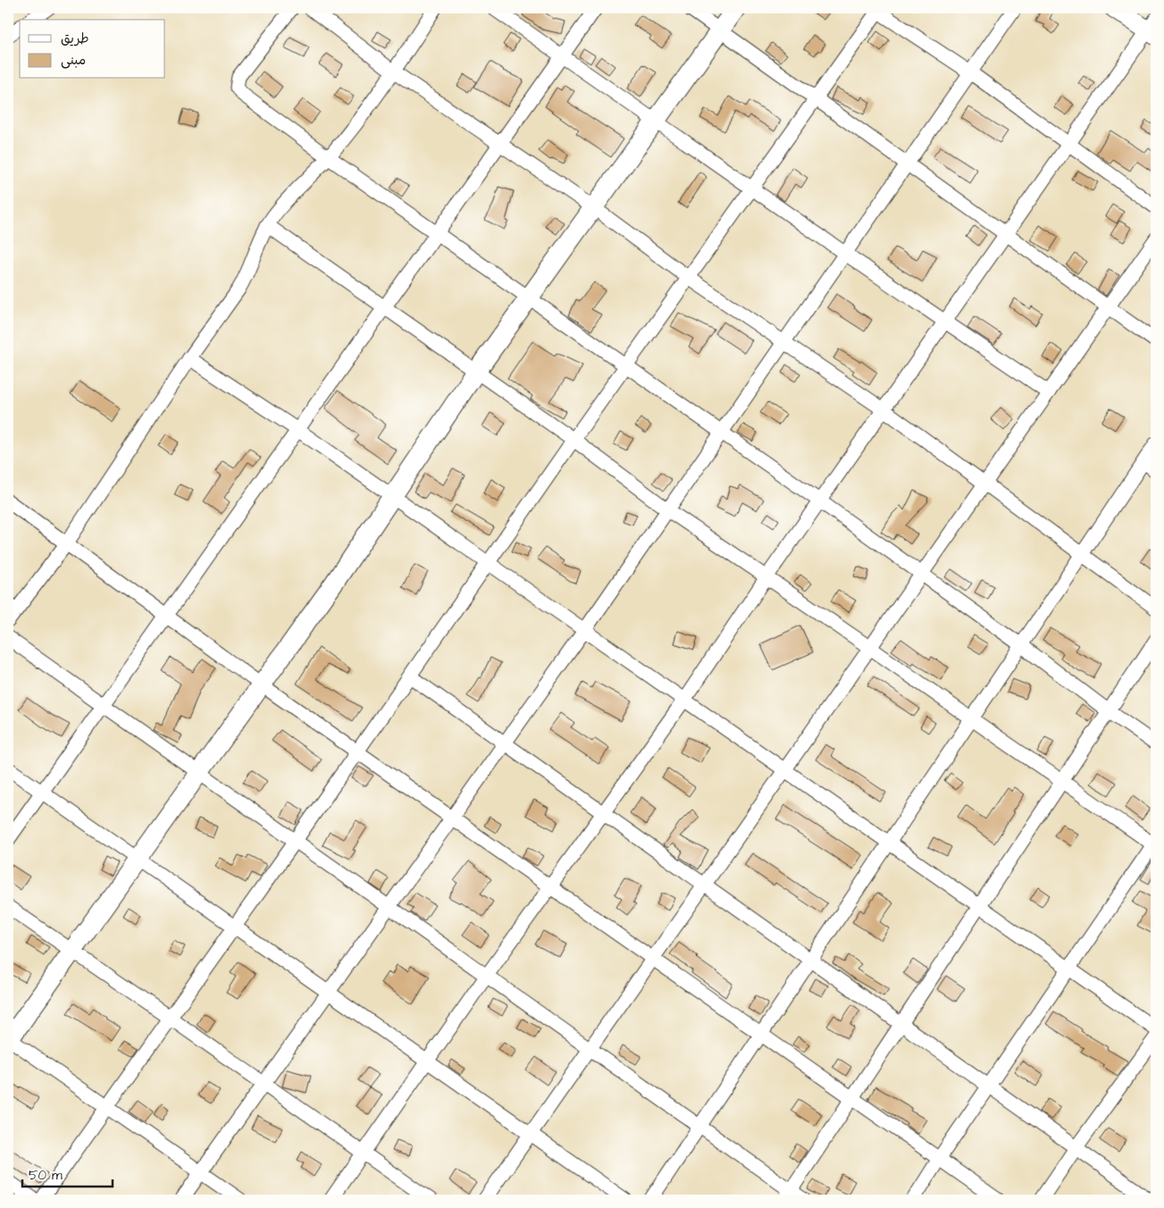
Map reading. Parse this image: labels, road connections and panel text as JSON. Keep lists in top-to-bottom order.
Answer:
{
  "legend": ["طريق", "مبنى"],
  "scale_bar": "50 m"
}
